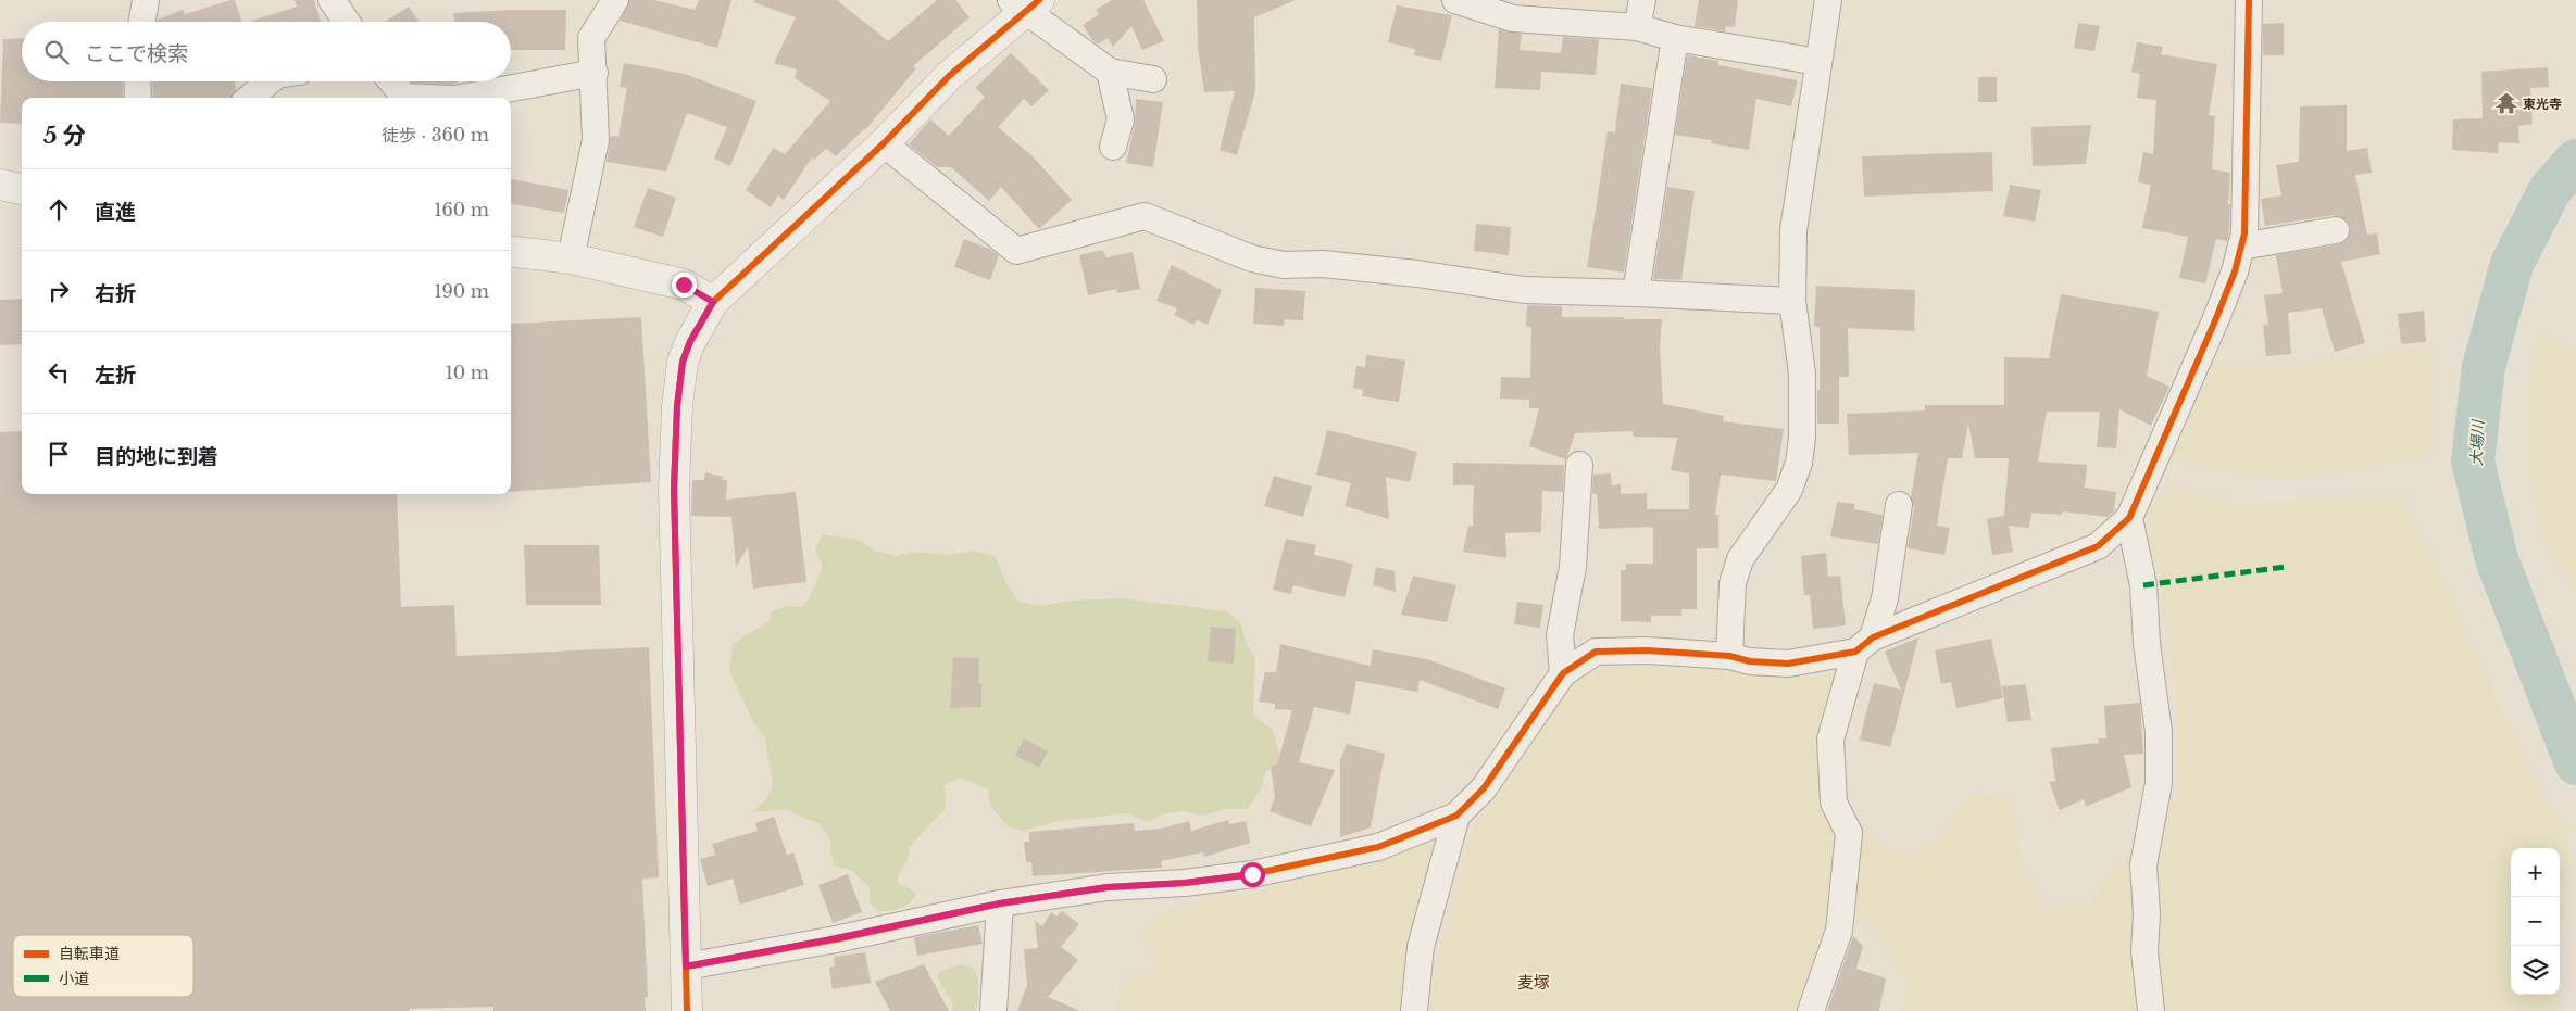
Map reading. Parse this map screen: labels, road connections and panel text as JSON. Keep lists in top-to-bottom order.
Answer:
{
  "districts": ["麦塚"],
  "water": ["大場川"],
  "places": {
    "temple": ["東光寺"]
  },
  "legend": ["自転車道", "小道"],
  "page": {
    "search": "ここで検索",
    "heading": ["5 分", "徒歩 · 360 m"],
    "list": [
      ["直進", "160 m"],
      ["右折", "190 m"],
      ["左折", "10 m"],
      "目的地に到着"
    ],
    "map_buttons": ["+", "−"]
  }
}
